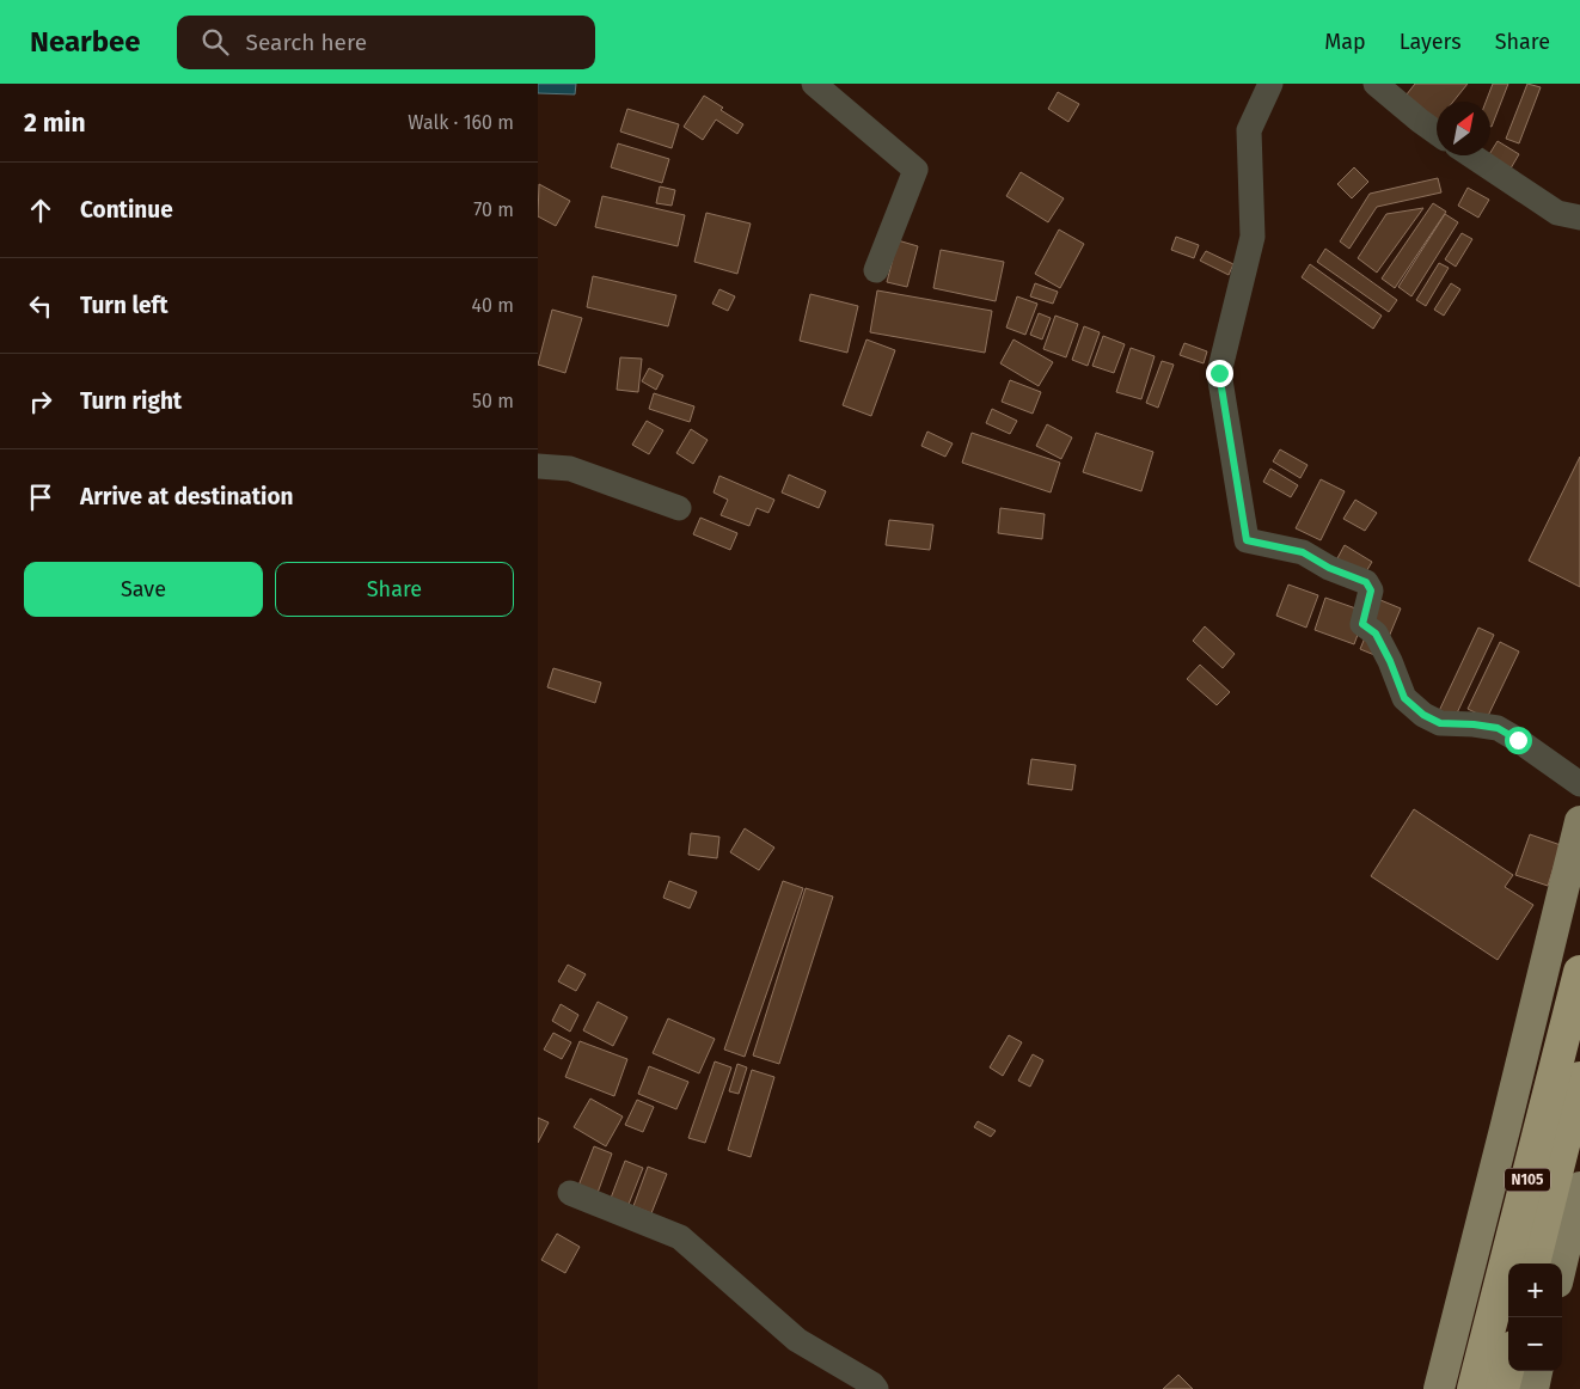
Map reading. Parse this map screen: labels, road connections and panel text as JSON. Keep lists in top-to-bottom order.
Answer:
{
  "streets": {
    "highway": ["N105"]
  },
  "north": "top right",
  "page": {
    "header": "Nearbee",
    "search": "Search here",
    "nav": ["Map", "Layers", "Share"],
    "heading": ["2 min", "Walk · 160 m"],
    "list": [
      ["Continue", "70 m"],
      ["Turn left", "40 m"],
      ["Turn right", "50 m"],
      "Arrive at destination"
    ],
    "buttons": ["Save", "Share"],
    "map_buttons": ["+", "−"]
  }
}
